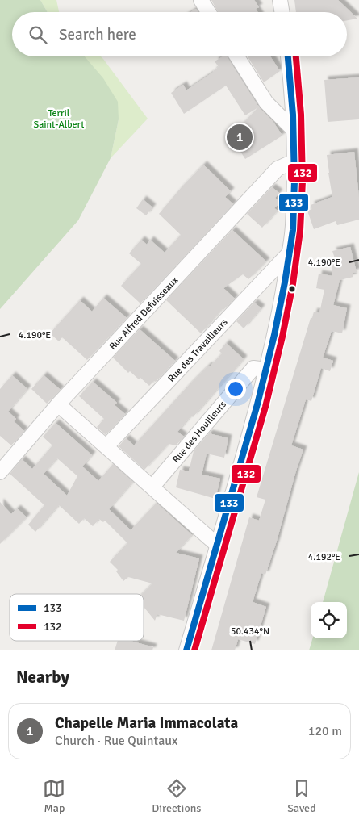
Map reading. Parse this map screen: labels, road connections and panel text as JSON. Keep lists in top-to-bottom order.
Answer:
{
  "streets": {
    "street": ["Rue Alfred Defuisseaux", "Rue des Travailleurs", "Rue des Houilleurs"]
  },
  "parks": ["Terril Saint-Albert"],
  "lines": ["transit line 133", "transit line 132"],
  "legend": ["133", "132"],
  "page": {
    "search": "Search here",
    "pins": "1",
    "heading": "Nearby",
    "list": [
      {
        "mark": "1",
        "name": "Chapelle Maria Immacolata",
        "note": "Church · Rue Quintaux",
        "value": "120 m"
      }
    ],
    "nav": ["Map", "Directions", "Saved"]
  },
  "coordinates": ["4.190°E", "4.192°E", "50.434°N"]
}
